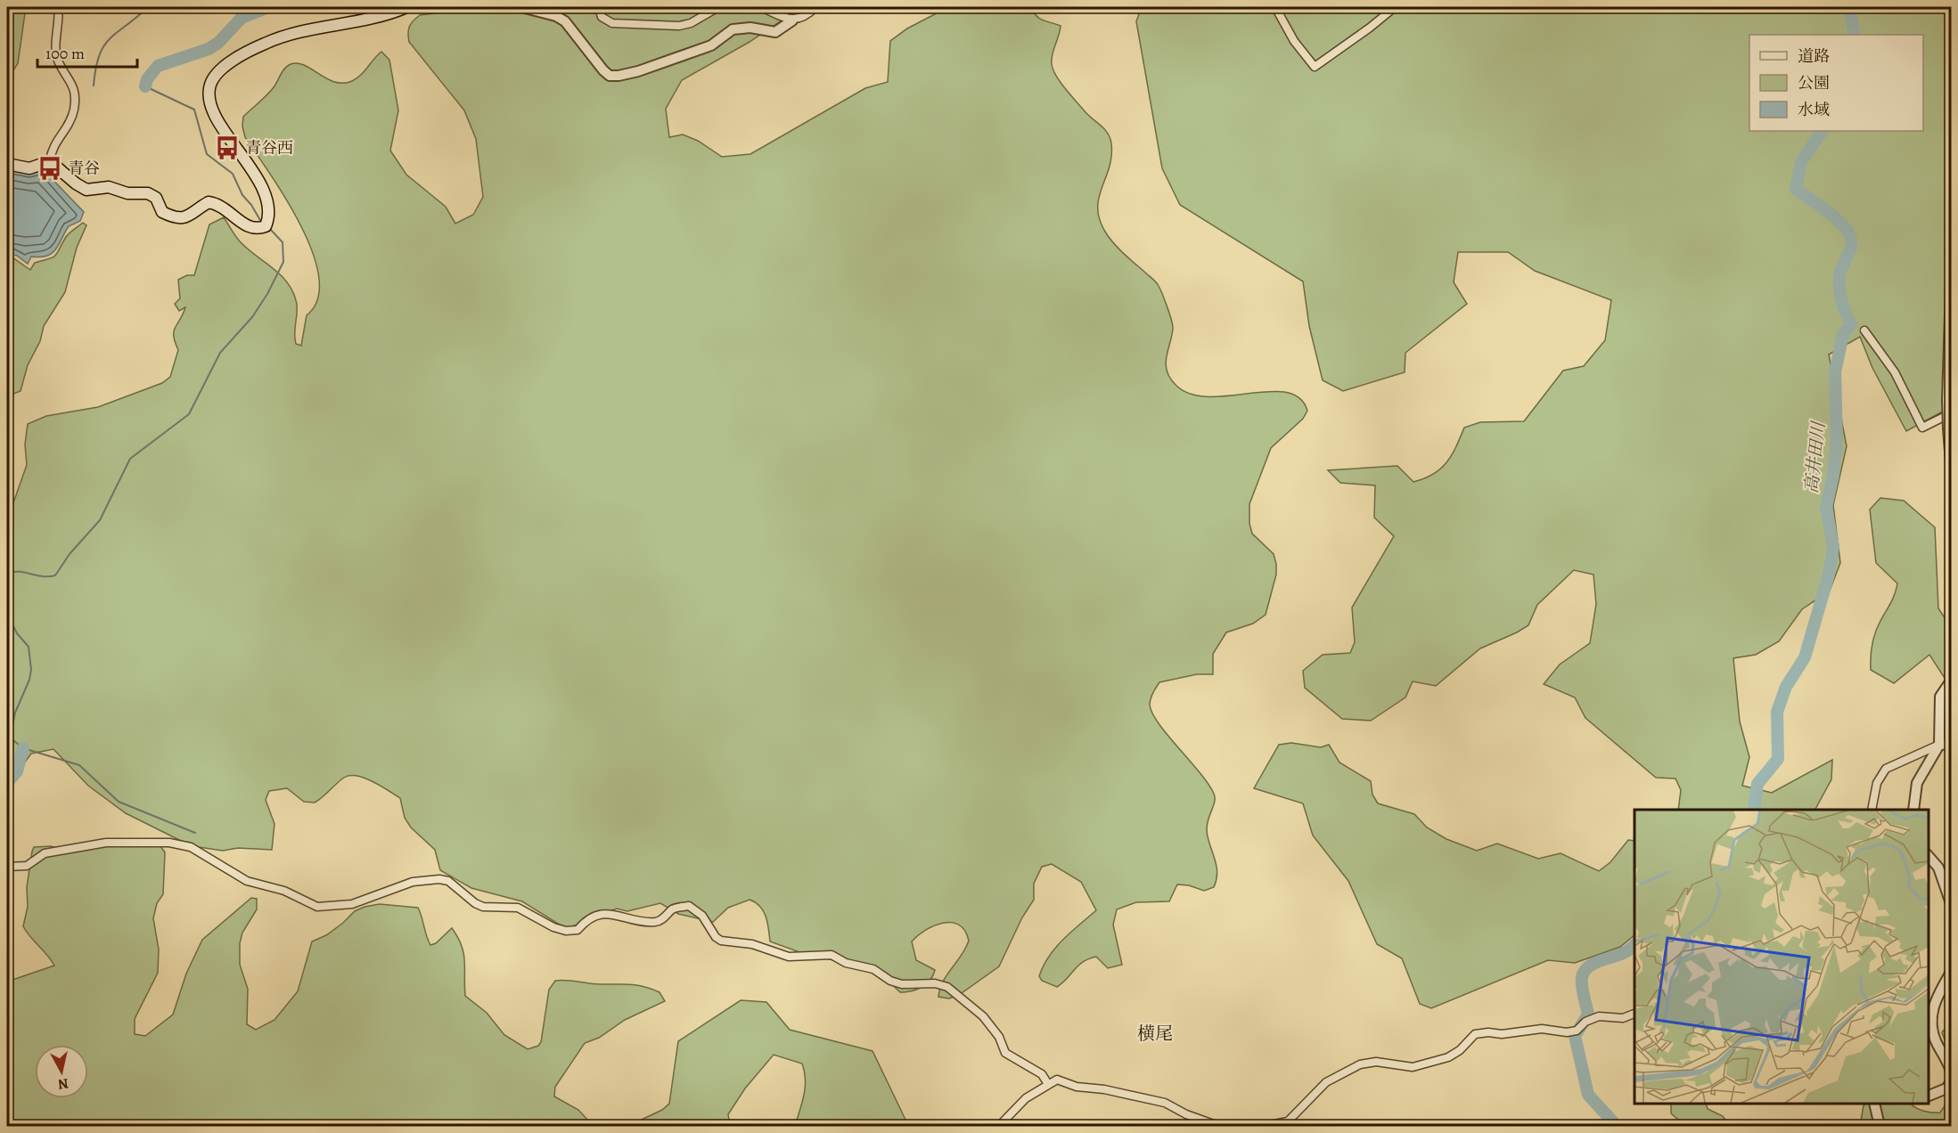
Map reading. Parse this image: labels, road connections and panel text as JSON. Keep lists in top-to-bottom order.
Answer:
{
  "districts": ["横尾"],
  "water": ["高井田川"],
  "places": {
    "bus stop": ["青谷西", "青谷"]
  },
  "legend": ["道路", "公園", "水域"],
  "scale_bar": "100 m",
  "north": "bottom"
}
